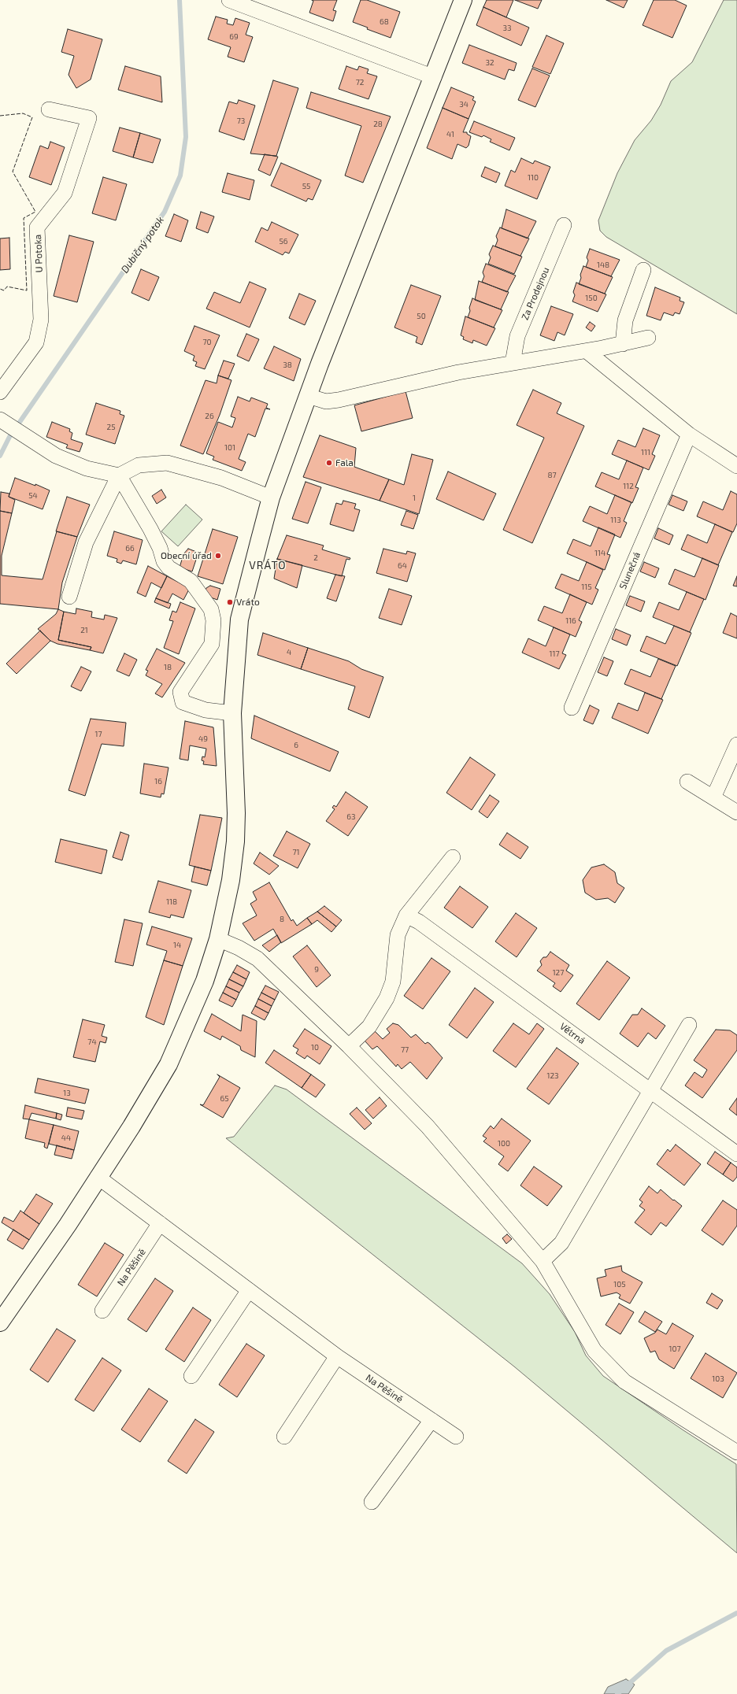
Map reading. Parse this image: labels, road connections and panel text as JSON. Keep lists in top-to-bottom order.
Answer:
{
  "streets": {
    "street": [
      "U Potoka",
      "Za Prodejnou",
      "Slunečná",
      "Větrná",
      "Na Pěšině"
    ]
  },
  "districts": ["VRÁTO"],
  "water": ["Dubičný potok"],
  "places": ["Fala", "Obecní úřad", "Vráto"],
  "house_numbers": [
    "68",
    "33",
    "69",
    "32",
    "72",
    "34",
    "73",
    "28",
    "41",
    "110",
    "55",
    "56",
    "148",
    "150",
    "50",
    "70",
    "38",
    "26",
    "25",
    "101",
    "111",
    "87",
    "112",
    "54",
    "1",
    "113",
    "66",
    "114",
    "2",
    "64",
    "115",
    "116",
    "21",
    "4",
    "117",
    "18",
    "17",
    "49",
    "6",
    "16",
    "63",
    "71",
    "118",
    "8",
    "14",
    "9",
    "127",
    "74",
    "10",
    "77",
    "123",
    "13",
    "65",
    "44",
    "100",
    "105",
    "107",
    "103"
  ]
}
